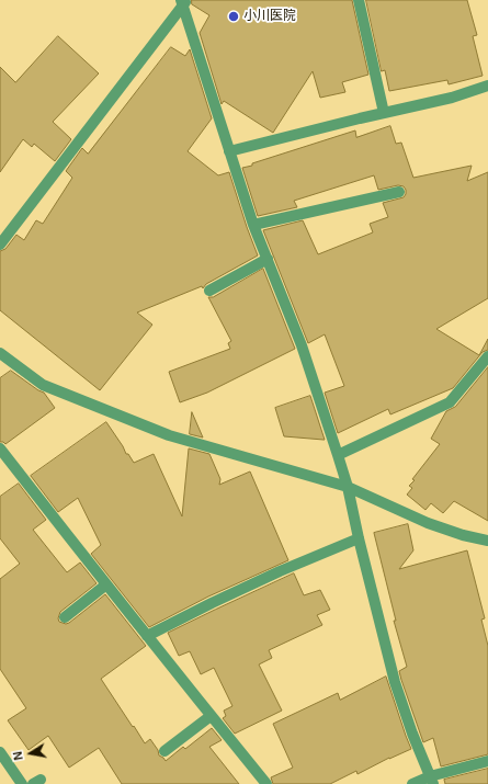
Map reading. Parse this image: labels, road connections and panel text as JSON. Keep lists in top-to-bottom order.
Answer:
{
  "places": ["小川医院"],
  "north": "left"
}
